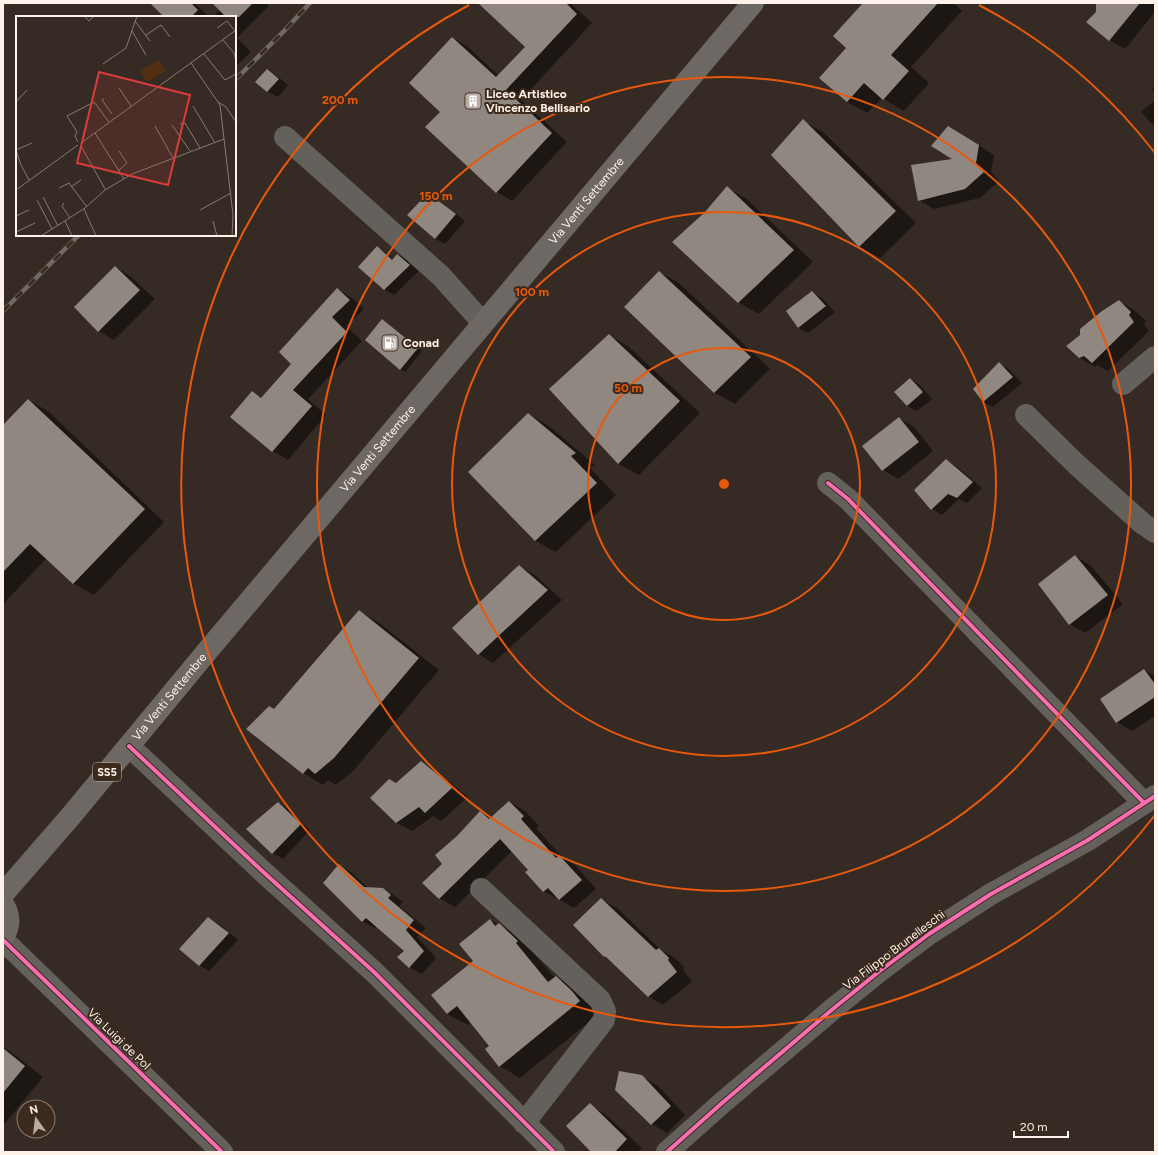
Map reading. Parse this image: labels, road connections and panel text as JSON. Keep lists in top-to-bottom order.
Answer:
{
  "streets": {
    "main road": ["Via Venti Settembre", "SS5"],
    "street": ["Via Filippo Brunelleschi", "Via Luigi de Pol"]
  },
  "places": {
    "building": ["Liceo Artistico Vincenzo Bellisario"],
    "fuel station": ["Conad"]
  },
  "scale_bar": "20 m",
  "north": "top",
  "rings": [
    "200 m",
    "150 m",
    "100 m",
    "50 m"
  ]
}
